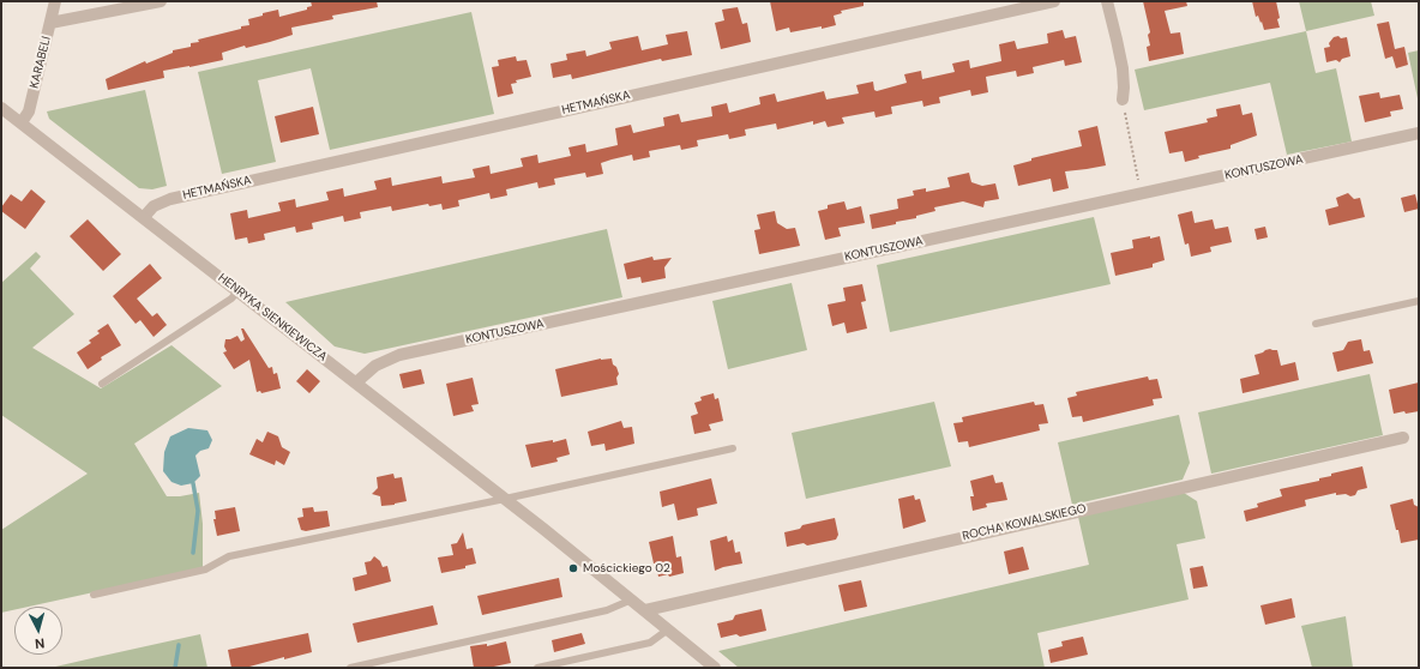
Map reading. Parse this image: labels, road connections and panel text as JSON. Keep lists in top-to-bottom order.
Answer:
{
  "streets": {
    "street": [
      "KARABELI",
      "HETMAŃSKA",
      "KONTUSZOWA",
      "HENRYKA SIENKIEWICZA",
      "ROCHA KOWALSKIEGO"
    ]
  },
  "crossings": [
    ["KARABELI", "HENRYKA SIENKIEWICZA"],
    ["HETMAŃSKA", "HENRYKA SIENKIEWICZA"],
    ["KONTUSZOWA", "HENRYKA SIENKIEWICZA"],
    ["HENRYKA SIENKIEWICZA", "ROCHA KOWALSKIEGO"]
  ],
  "places": ["Mościckiego 02"],
  "north": "bottom"
}
